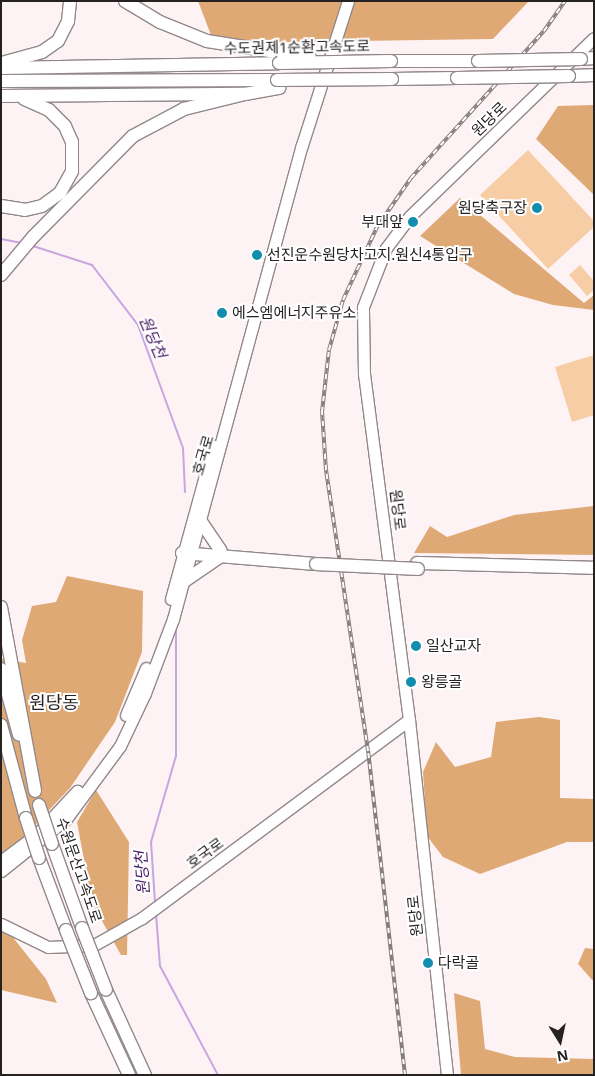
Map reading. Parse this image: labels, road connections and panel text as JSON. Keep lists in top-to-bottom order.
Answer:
{
  "streets": {
    "highway": ["수도권제1순환고속도로", "수원문산고속도로"],
    "main road": ["원당로", "호국로"]
  },
  "crossings": [
    ["원당로", "호국로"]
  ],
  "districts": ["원당동"],
  "water": ["원당천"],
  "places": [
    "원당축구장",
    "부대앞",
    "선진운수원당차고지.원신4통입구",
    "에스엠에너지주유소",
    "일산교자",
    "왕릉골",
    "다락골"
  ],
  "north": "bottom"
}
